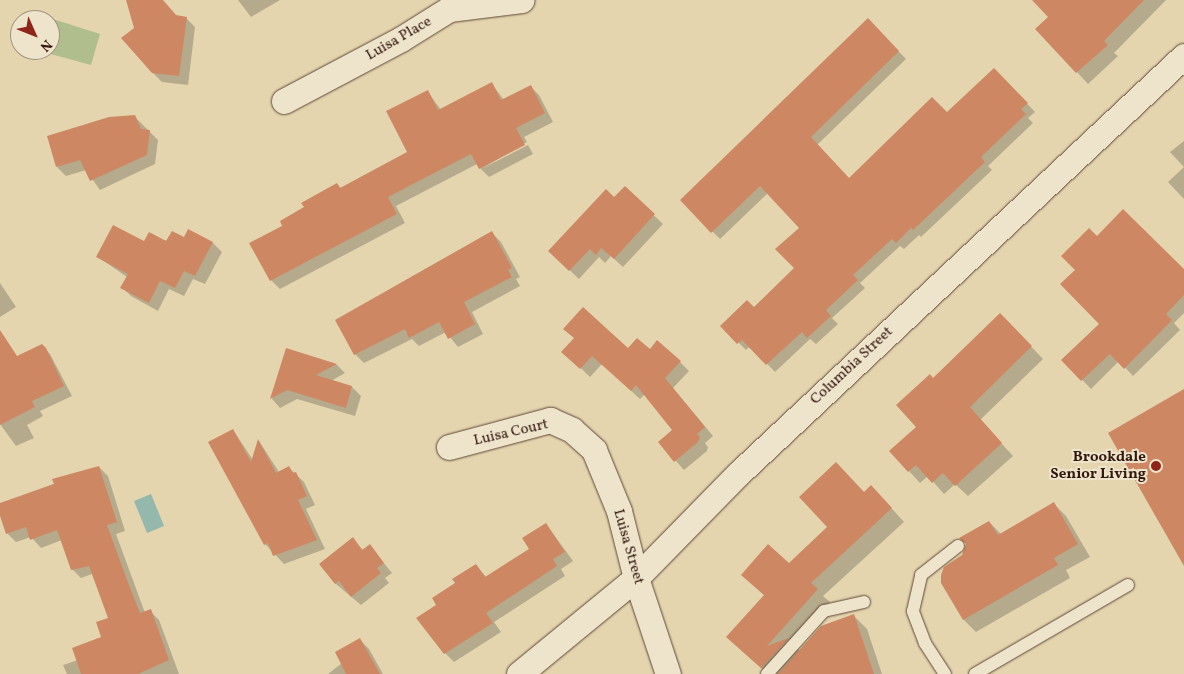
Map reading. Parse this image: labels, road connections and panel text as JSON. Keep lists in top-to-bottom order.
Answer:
{
  "streets": {
    "street": [
      "Luisa Place",
      "Columbia Street",
      "Luisa Court",
      "Luisa Street"
    ]
  },
  "crossings": [
    ["Columbia Street", "Luisa Street"],
    ["Luisa Court", "Luisa Street"]
  ],
  "places": ["Brookdale Senior Living"],
  "north": "bottom right"
}
